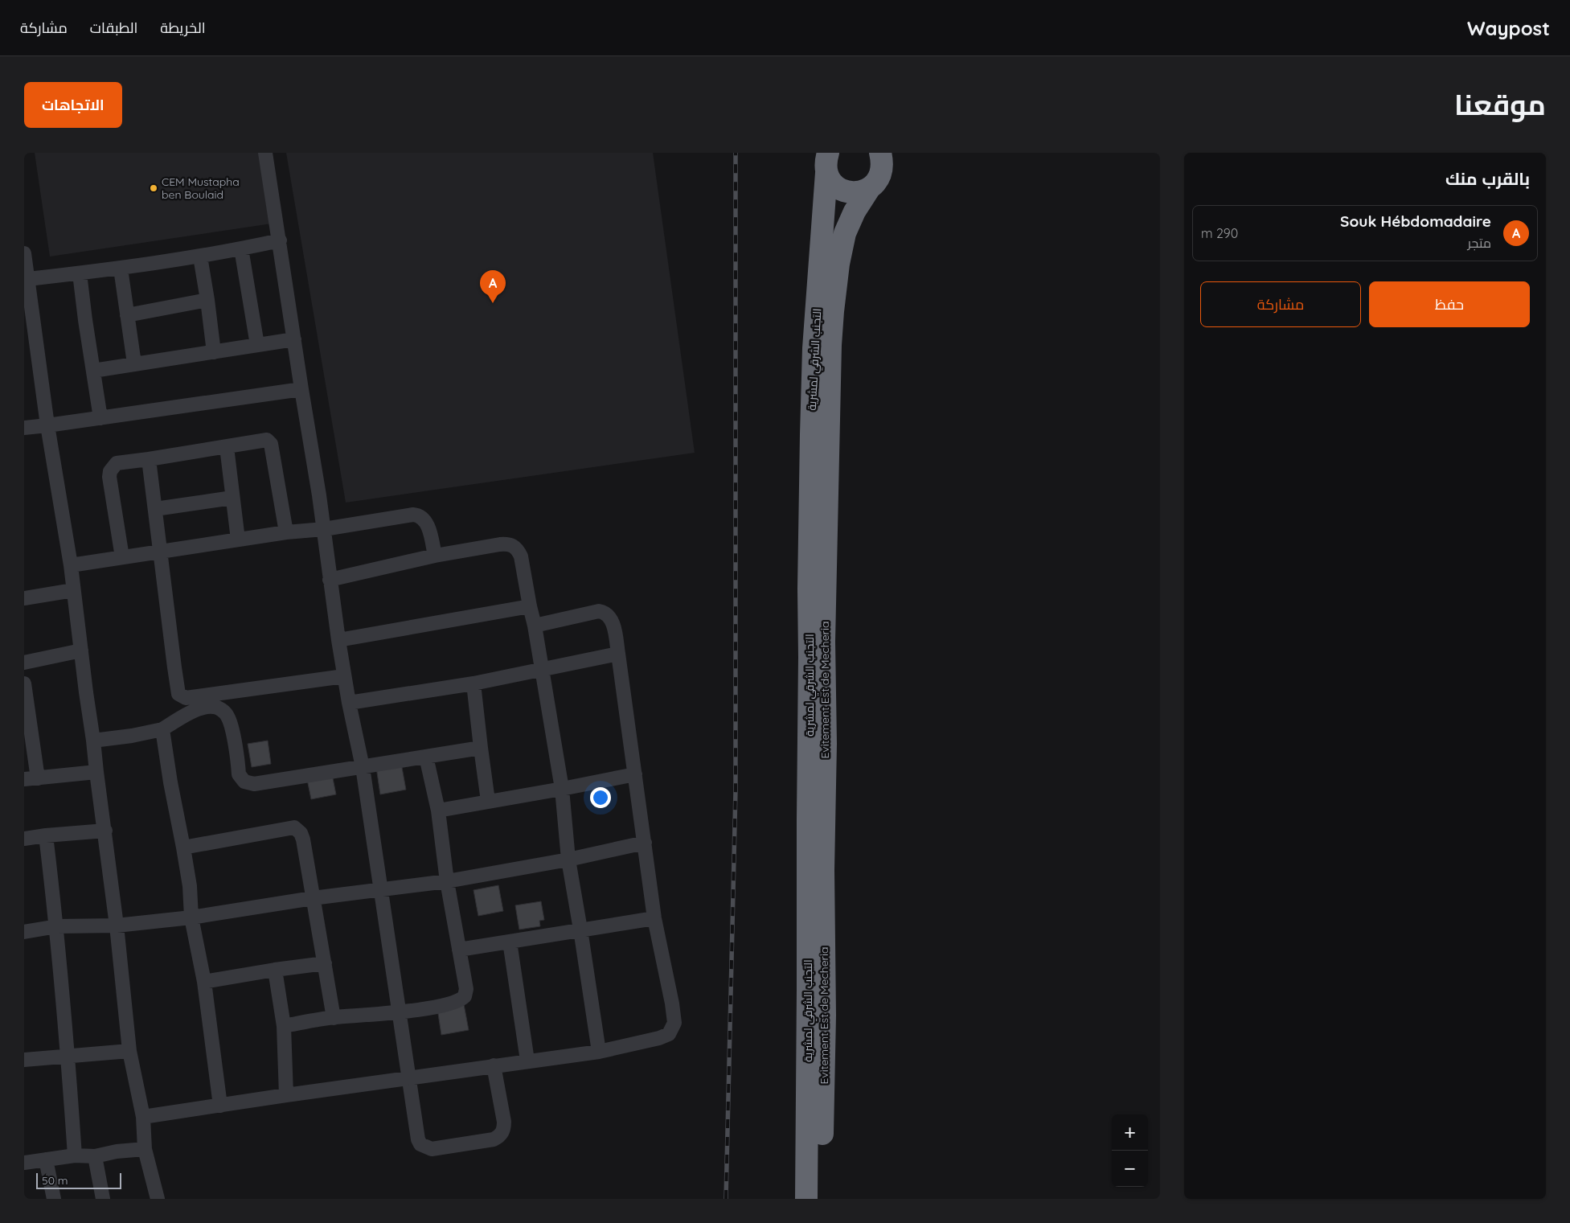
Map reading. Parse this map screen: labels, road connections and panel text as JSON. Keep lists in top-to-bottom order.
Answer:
{
  "streets": {
    "highway": ["التجنب الشرقي لمشرية", "Evitement Est de Mecheria"]
  },
  "crossings": [
    ["التجنب الشرقي لمشرية", "Evitement Est de Mecheria"]
  ],
  "places": ["CEM Mustapha ben Boulaid"],
  "scale_bar": "50 m",
  "page": {
    "header": "Waypost",
    "nav": ["الخريطة", "الطبقات", "مشاركة"],
    "title": "موقعنا",
    "buttons": [
      "الاتجاهات",
      ["حفظ", "مشاركة"]
    ],
    "heading": "بالقرب منك",
    "list": [
      {
        "mark": "A",
        "name": "Souk Hébdomadaire",
        "note": "متجر",
        "value": "290 m"
      }
    ],
    "pins": "A",
    "map_buttons": ["+", "−"],
    "scale": "50 m"
  }
}
